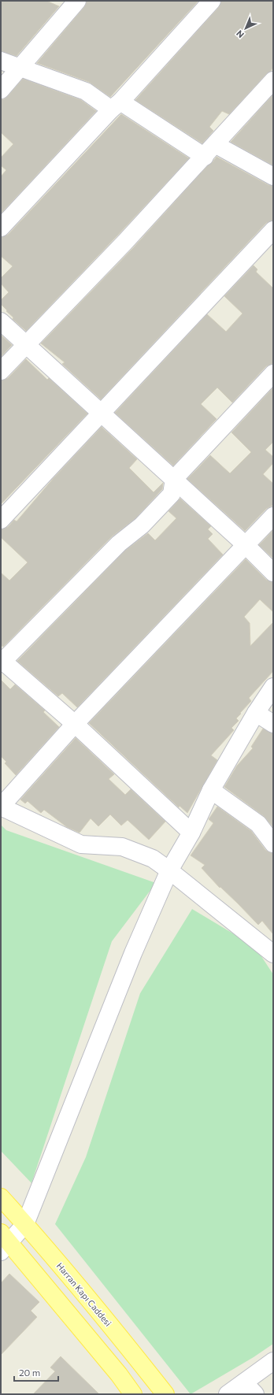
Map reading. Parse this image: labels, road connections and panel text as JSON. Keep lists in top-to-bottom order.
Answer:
{
  "streets": {
    "main road": ["Harran Kapı Caddesi"]
  },
  "scale_bar": "20 m",
  "north": "bottom left"
}
